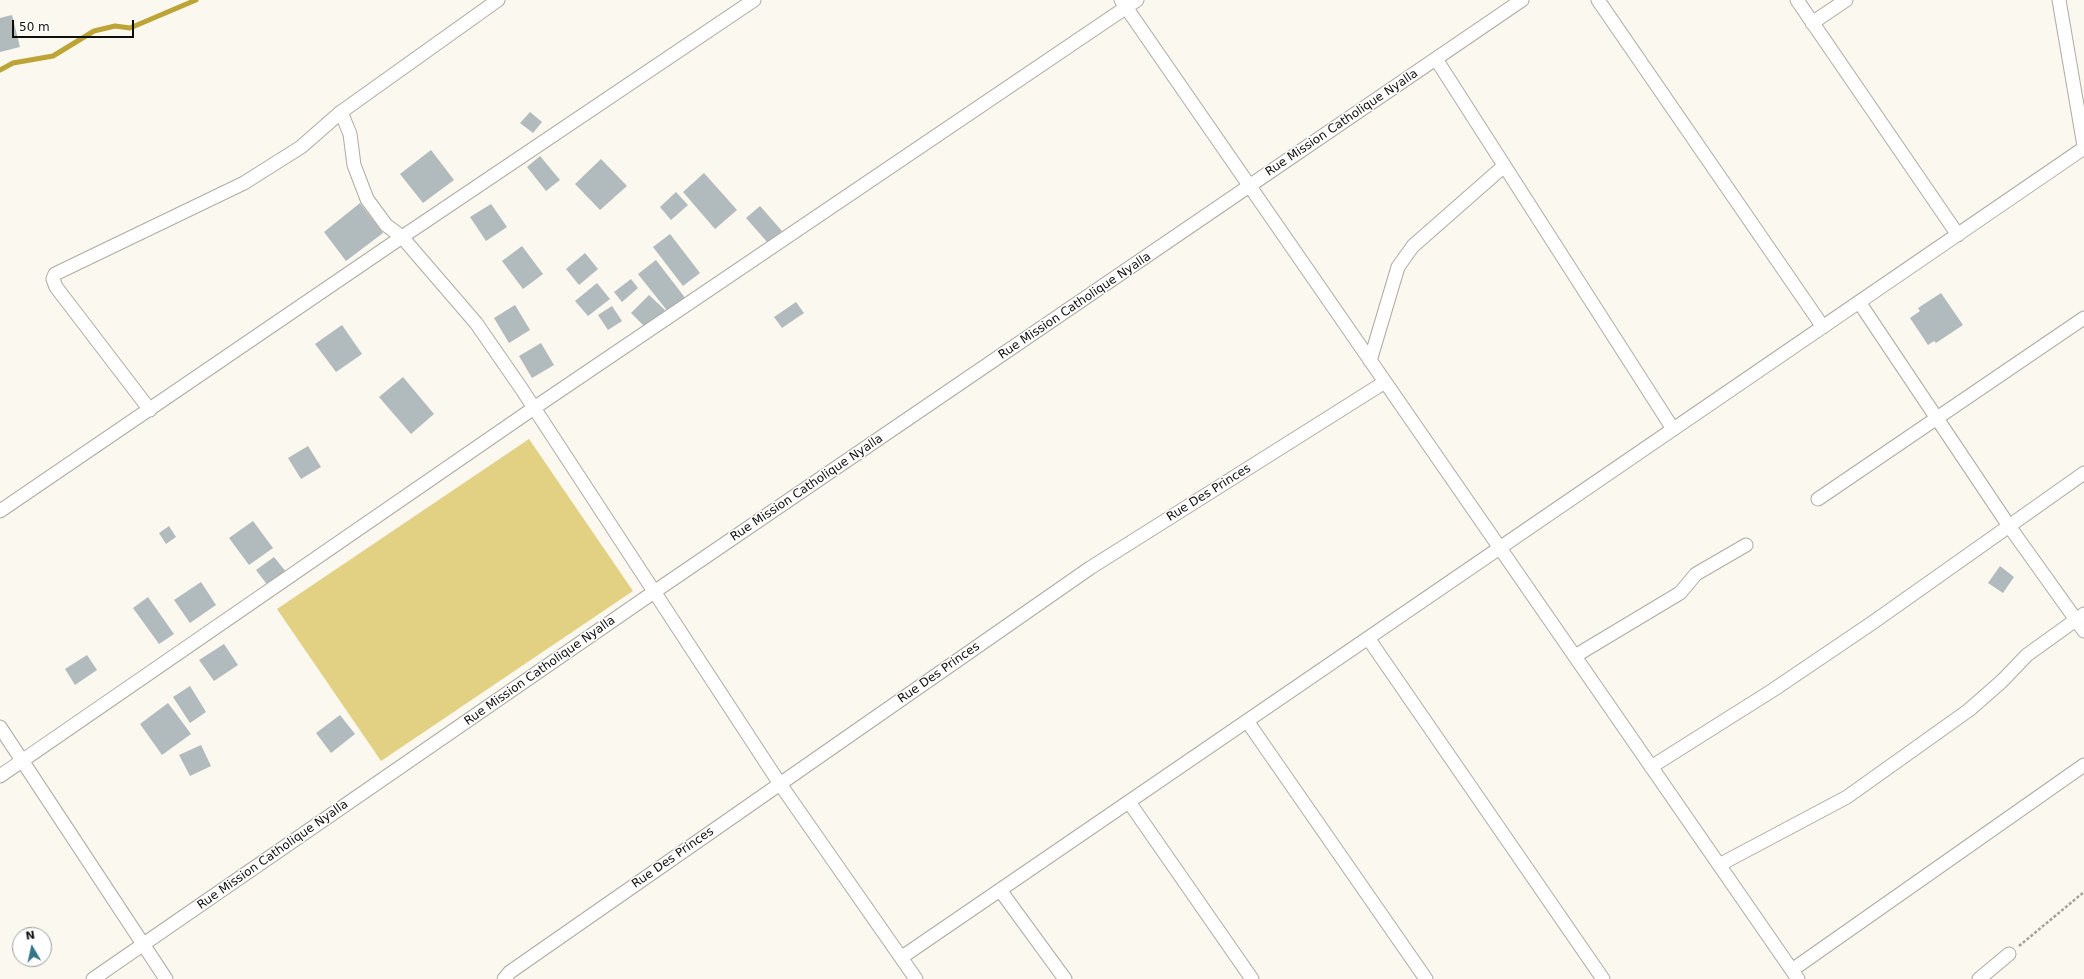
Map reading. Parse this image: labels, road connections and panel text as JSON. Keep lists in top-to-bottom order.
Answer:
{
  "streets": {
    "street": ["Rue Mission Catholique Nyalla", "Rue Des Princes"]
  },
  "scale_bar": "50 m",
  "north": "top"
}
